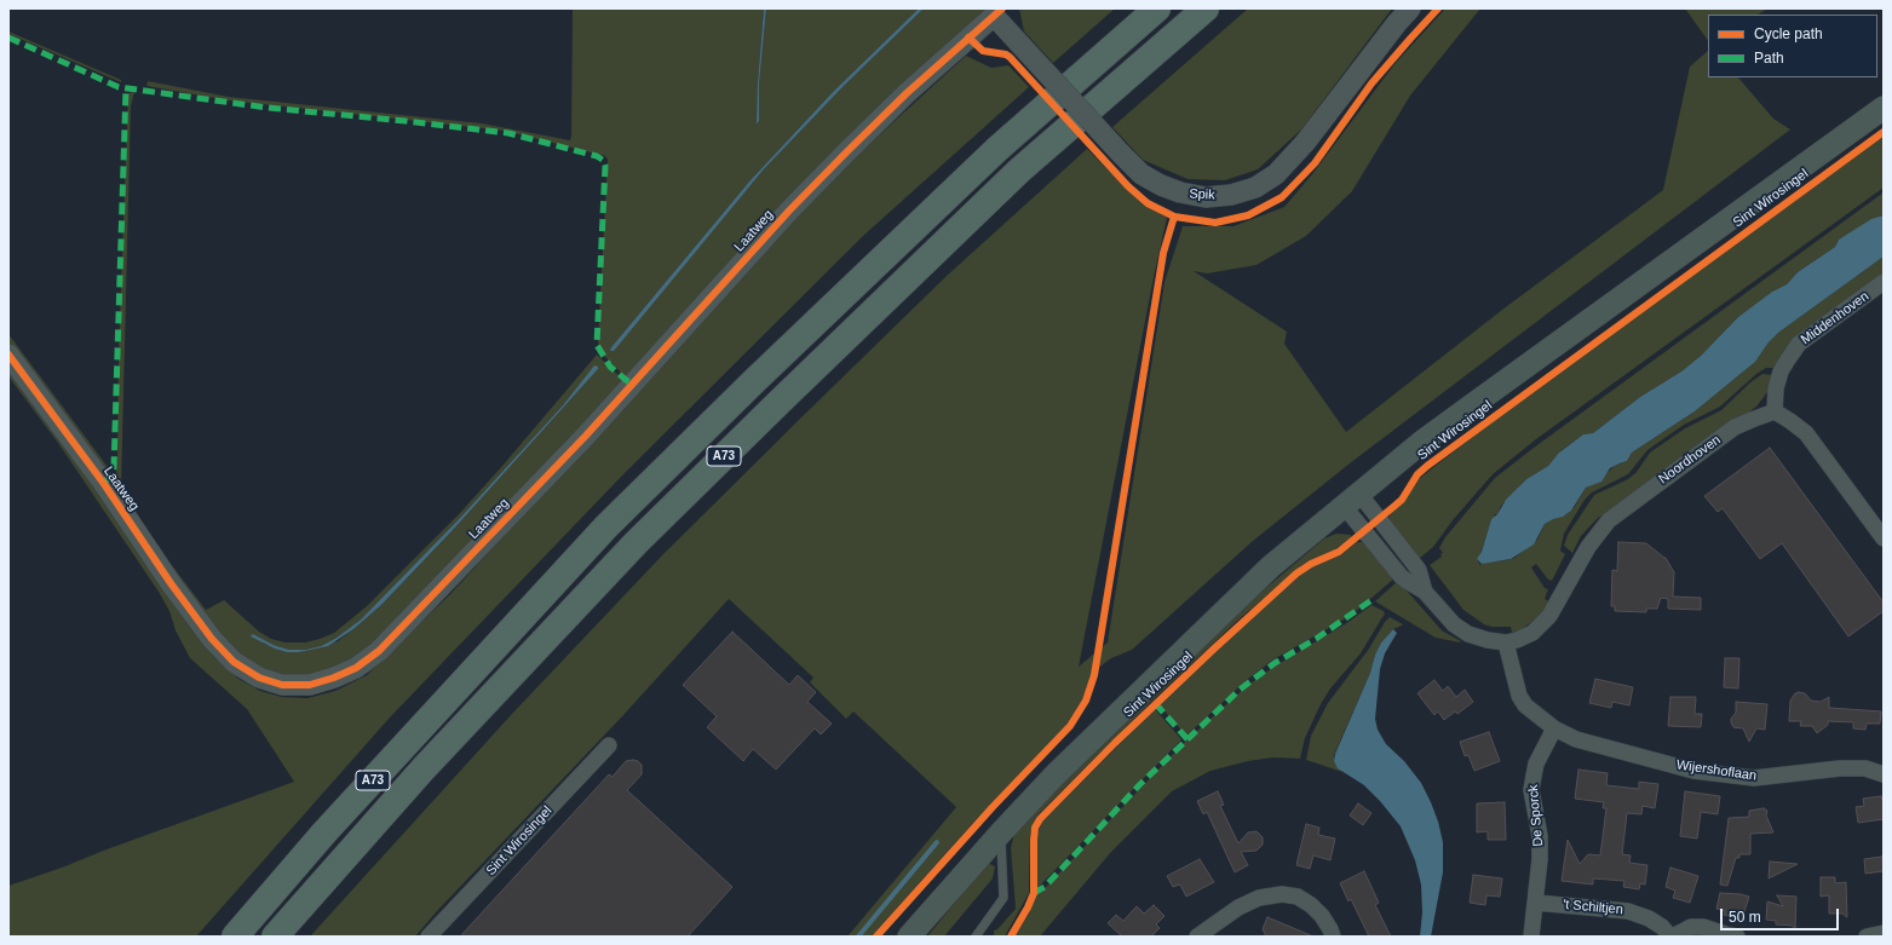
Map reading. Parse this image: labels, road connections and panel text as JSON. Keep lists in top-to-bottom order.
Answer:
{
  "streets": {
    "highway": ["A73"],
    "main road": ["Sint Wirosingel"],
    "street": [
      "Spik",
      "Laatweg",
      "Middenhoven",
      "Noordhoven",
      "Wijershoflaan",
      "De Sporck",
      "'t Schiltjen"
    ]
  },
  "crossings": [
    ["Spik", "Laatweg"],
    ["Middenhoven", "Noordhoven"],
    ["Wijershoflaan", "De Sporck"],
    ["De Sporck", "'t Schiltjen"]
  ],
  "legend": ["Cycle path", "Path"],
  "scale_bar": "50 m"
}
